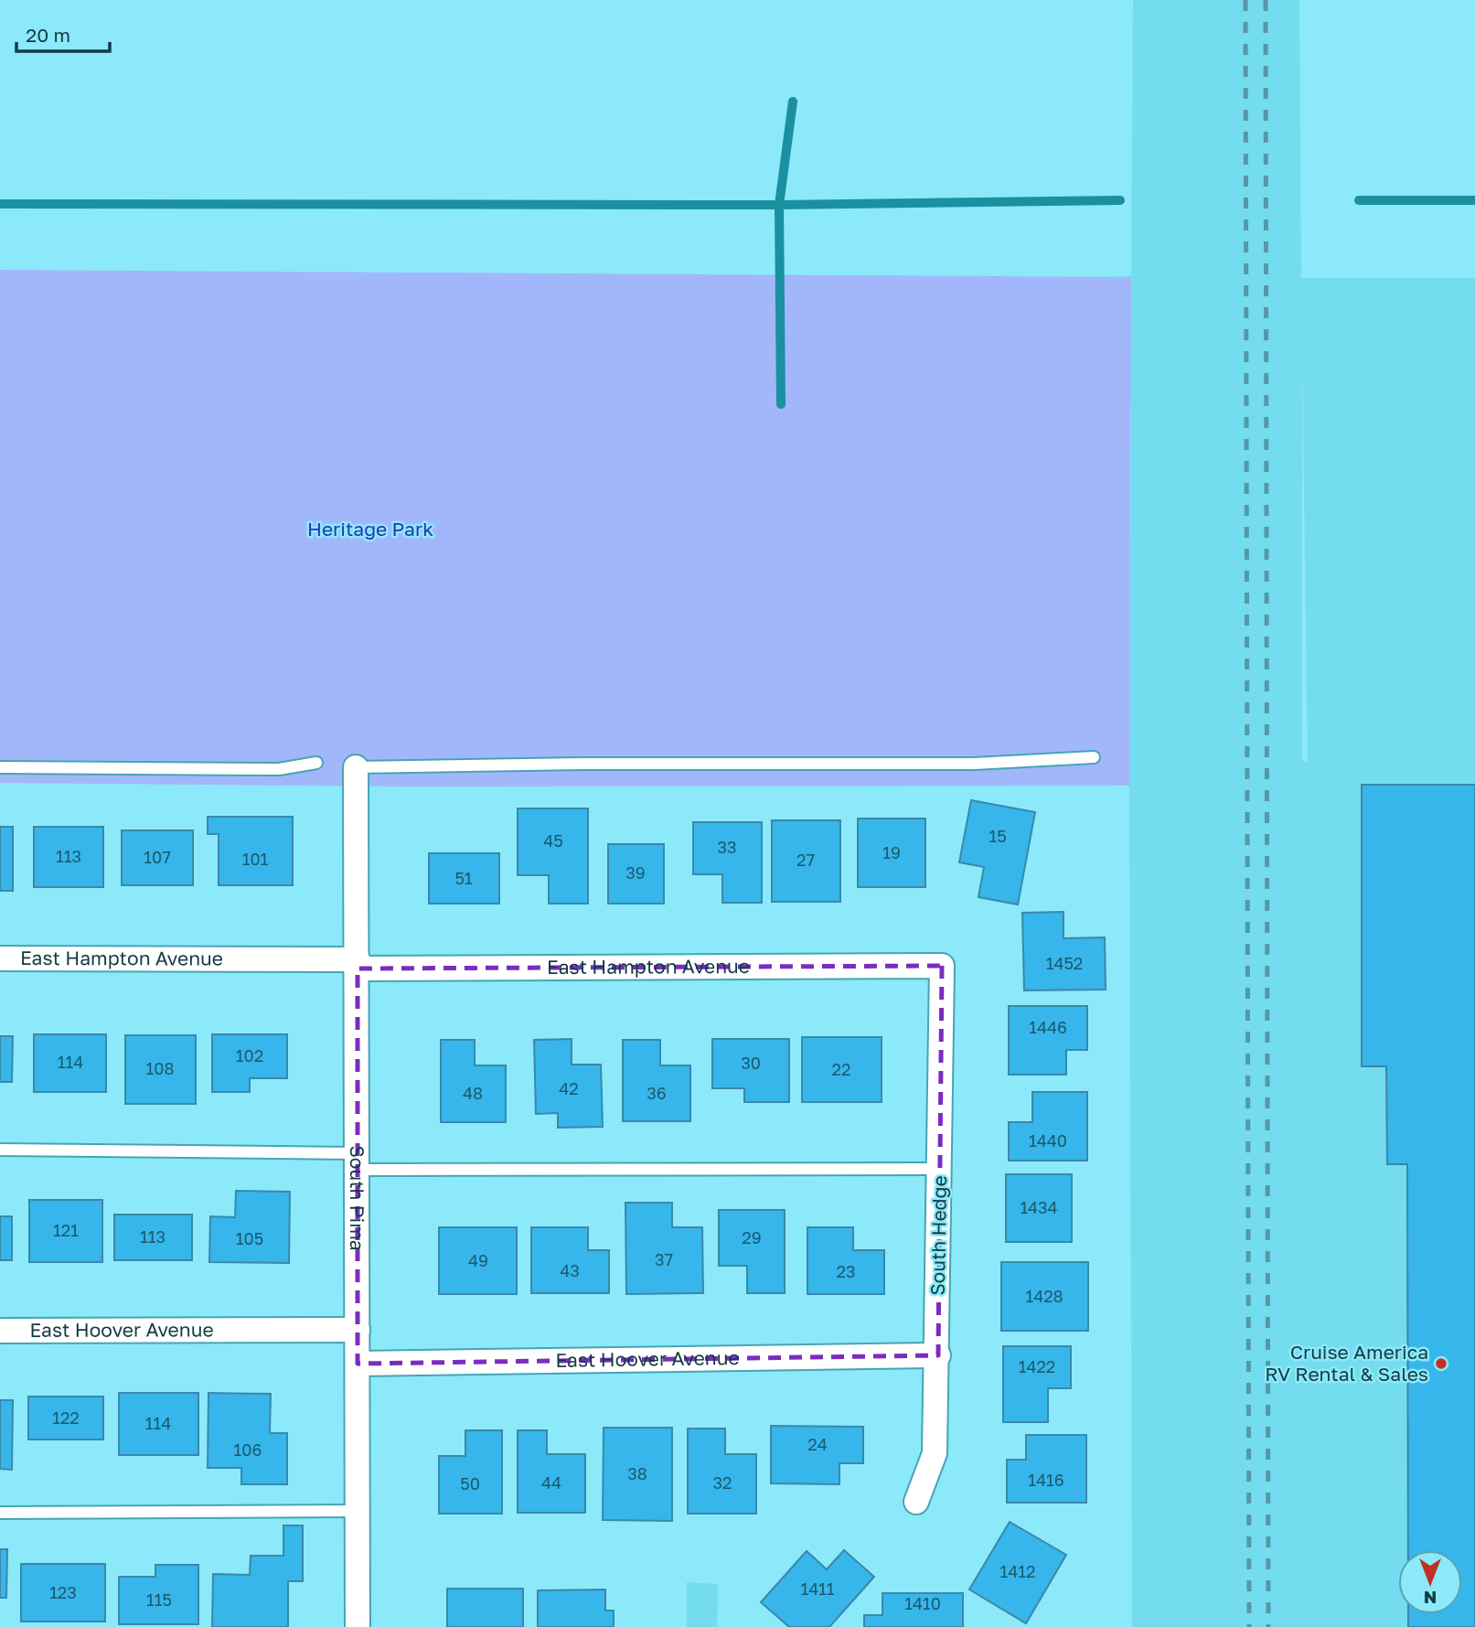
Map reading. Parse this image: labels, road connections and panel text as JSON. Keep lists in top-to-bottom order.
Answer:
{
  "streets": {
    "street": [
      "East Hampton Avenue",
      "South Pima",
      "South Hedge",
      "East Hoover Avenue"
    ]
  },
  "crossings": [
    ["East Hampton Avenue", "South Pima"],
    ["East Hampton Avenue", "South Hedge"],
    ["South Pima", "East Hoover Avenue"],
    ["South Hedge", "East Hoover Avenue"]
  ],
  "parks": ["Heritage Park"],
  "places": ["Cruise America RV Rental & Sales"],
  "house_numbers": [
    "15",
    "45",
    "33",
    "19",
    "113",
    "107",
    "101",
    "27",
    "39",
    "51",
    "1452",
    "1446",
    "102",
    "114",
    "30",
    "108",
    "22",
    "42",
    "48",
    "36",
    "1440",
    "1434",
    "121",
    "113",
    "29",
    "105",
    "37",
    "49",
    "43",
    "23",
    "1428",
    "1422",
    "122",
    "114",
    "24",
    "106",
    "38",
    "1416",
    "44",
    "32",
    "50",
    "1412",
    "1411",
    "123",
    "115",
    "1410"
  ],
  "scale_bar": "20 m",
  "north": "bottom"
}
